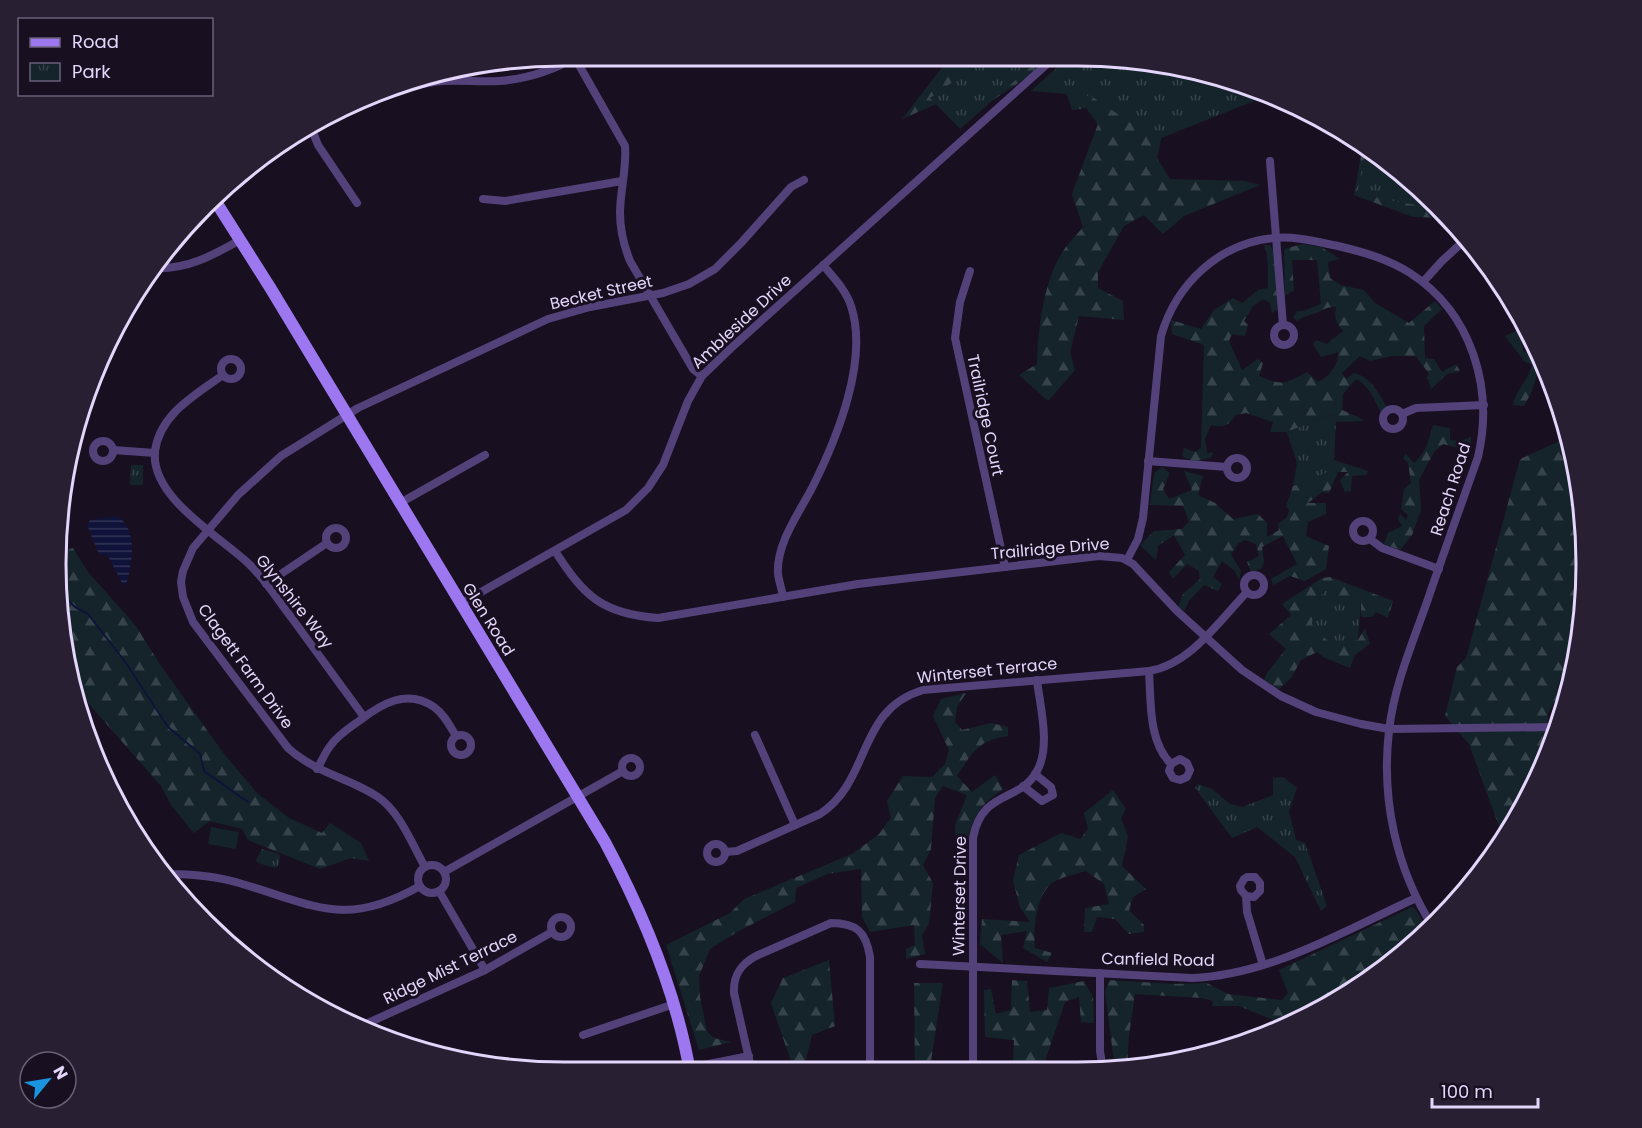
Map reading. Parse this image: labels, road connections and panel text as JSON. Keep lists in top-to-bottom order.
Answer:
{
  "streets": {
    "main road": ["Glen Road"],
    "street": [
      "Becket Street",
      "Ambleside Drive",
      "Trailridge Court",
      "Reach Road",
      "Trailridge Drive",
      "Glynshire Way",
      "Clagett Farm Drive",
      "Winterset Terrace",
      "Winterset Drive",
      "Canfield Road",
      "Ridge Mist Terrace"
    ]
  },
  "crossings": [
    ["Becket Street", "Glen Road"],
    ["Becket Street", "Clagett Farm Drive"],
    ["Ambleside Drive", "Trailridge Drive"],
    ["Ambleside Drive", "Glen Road"],
    ["Trailridge Court", "Trailridge Drive"],
    ["Reach Road", "Trailridge Drive"],
    ["Reach Road", "Canfield Road"],
    ["Trailridge Drive", "Winterset Terrace"],
    ["Glynshire Way", "Clagett Farm Drive"],
    ["Glen Road", "Clagett Farm Drive"],
    ["Winterset Terrace", "Winterset Drive"],
    ["Winterset Drive", "Canfield Road"]
  ],
  "legend": ["Road", "Park"],
  "scale_bar": "100 m",
  "north": "top right"
}
